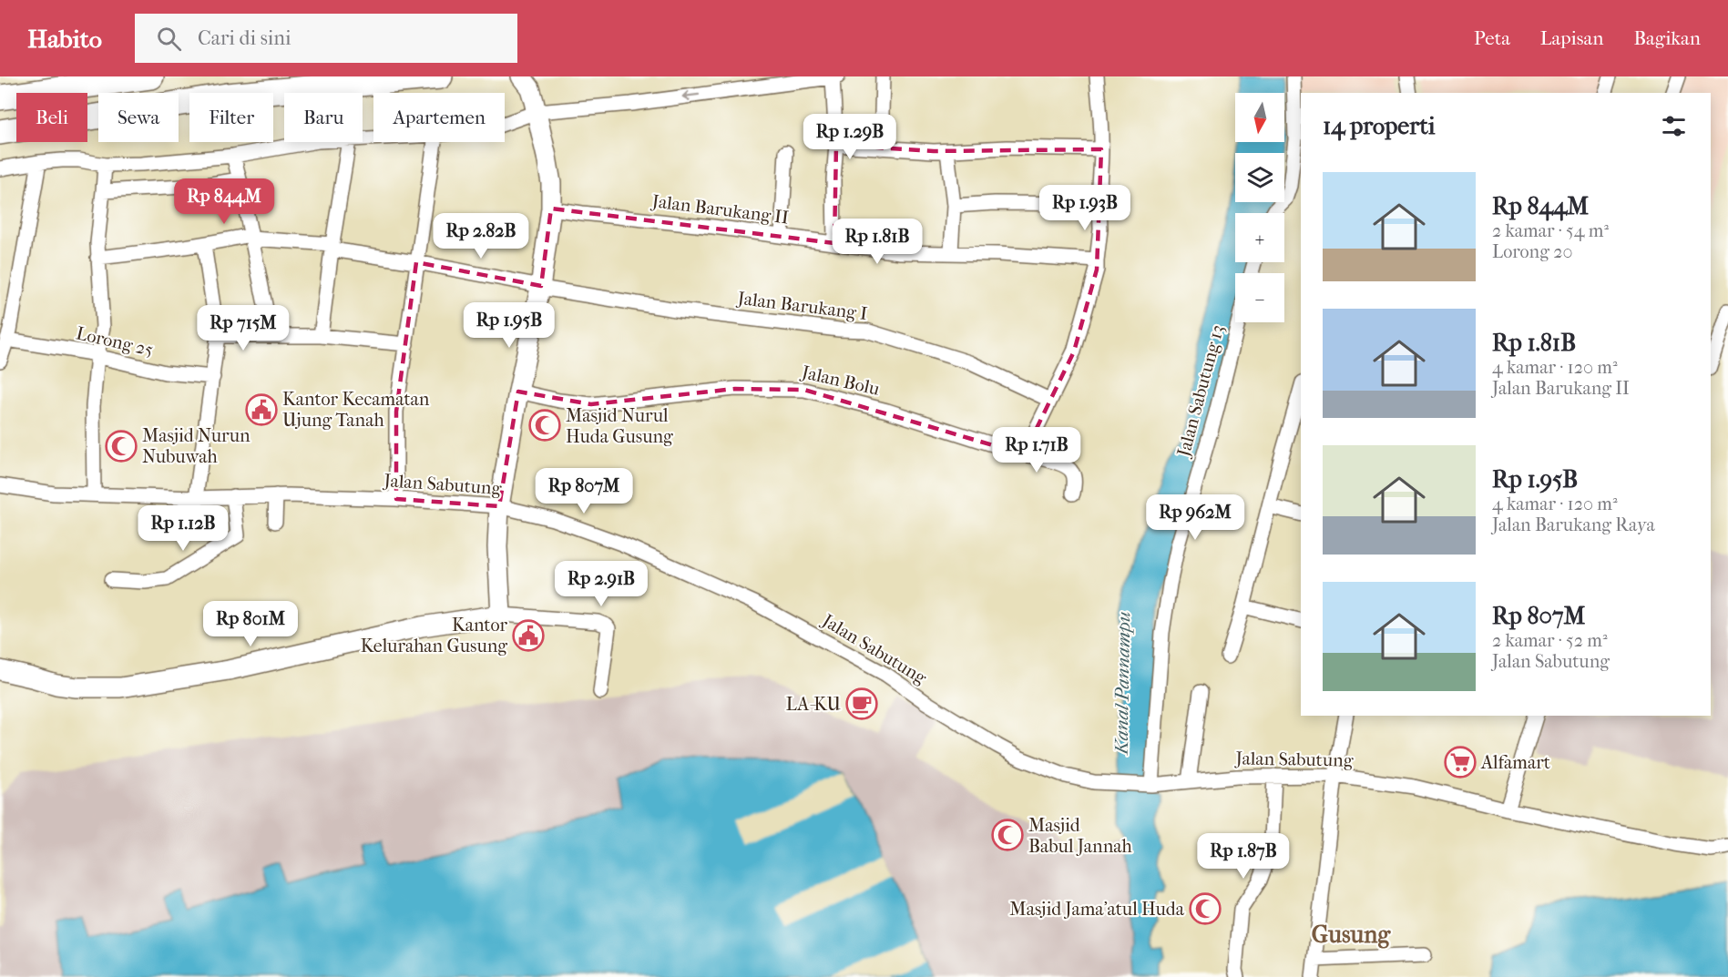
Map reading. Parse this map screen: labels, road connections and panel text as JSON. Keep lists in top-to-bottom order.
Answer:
{
  "streets": {
    "street": [
      "Jalan Barukang II",
      "Jalan Barukang I",
      "Lorong 25",
      "Jalan Bolu",
      "Jalan Sabutung 13",
      "Jalan Sabutung"
    ]
  },
  "crossings": [
    ["Jalan Sabutung 13", "Jalan Sabutung"]
  ],
  "districts": ["Gusung"],
  "water": ["Kanal Pannampu"],
  "places": {
    "public building": ["Kantor Kecamatan Ujung Tanah", "Kantor Kelurahan Gusung"],
    "mosque": [
      "Masjid Nurul Huda Gusung",
      "Masjid Nurun Nubuwah",
      "Masjid Babul Jannah",
      "Masjid Jama'atul Huda"
    ],
    "cafe": ["LA-KU"],
    "supermarket": ["Alfamart"]
  },
  "north": "bottom",
  "page": {
    "header": "Habito",
    "search": "Cari di sini",
    "nav": ["Peta", "Lapisan", "Bagikan"],
    "map_buttons": ["+", "−"],
    "chip": [
      "Beli",
      "Sewa",
      "Filter",
      "Baru",
      "Apartemen"
    ],
    "heading": "14 properti",
    "price": [
      "Rp 1.29B",
      "Rp 844M",
      "Rp 1.93B",
      "Rp 2.82B",
      "Rp 1.81B",
      "Rp 1.95B",
      "Rp 715M",
      "Rp 1.71B",
      "Rp 807M",
      "Rp 962M",
      "Rp 1.12B",
      "Rp 2.91B",
      "Rp 801M",
      "Rp 1.87B"
    ],
    "list": [
      {
        "name": "Rp 844M",
        "note": "2 kamar · 54 m² · Lorong 20"
      },
      {
        "name": "Rp 1.81B",
        "note": "4 kamar · 120 m² · Jalan Barukang II"
      },
      {
        "name": "Rp 1.95B",
        "note": "4 kamar · 120 m² · Jalan Barukang Raya"
      },
      {
        "name": "Rp 807M",
        "note": "2 kamar · 52 m² · Jalan Sabutung"
      }
    ]
  }
}
